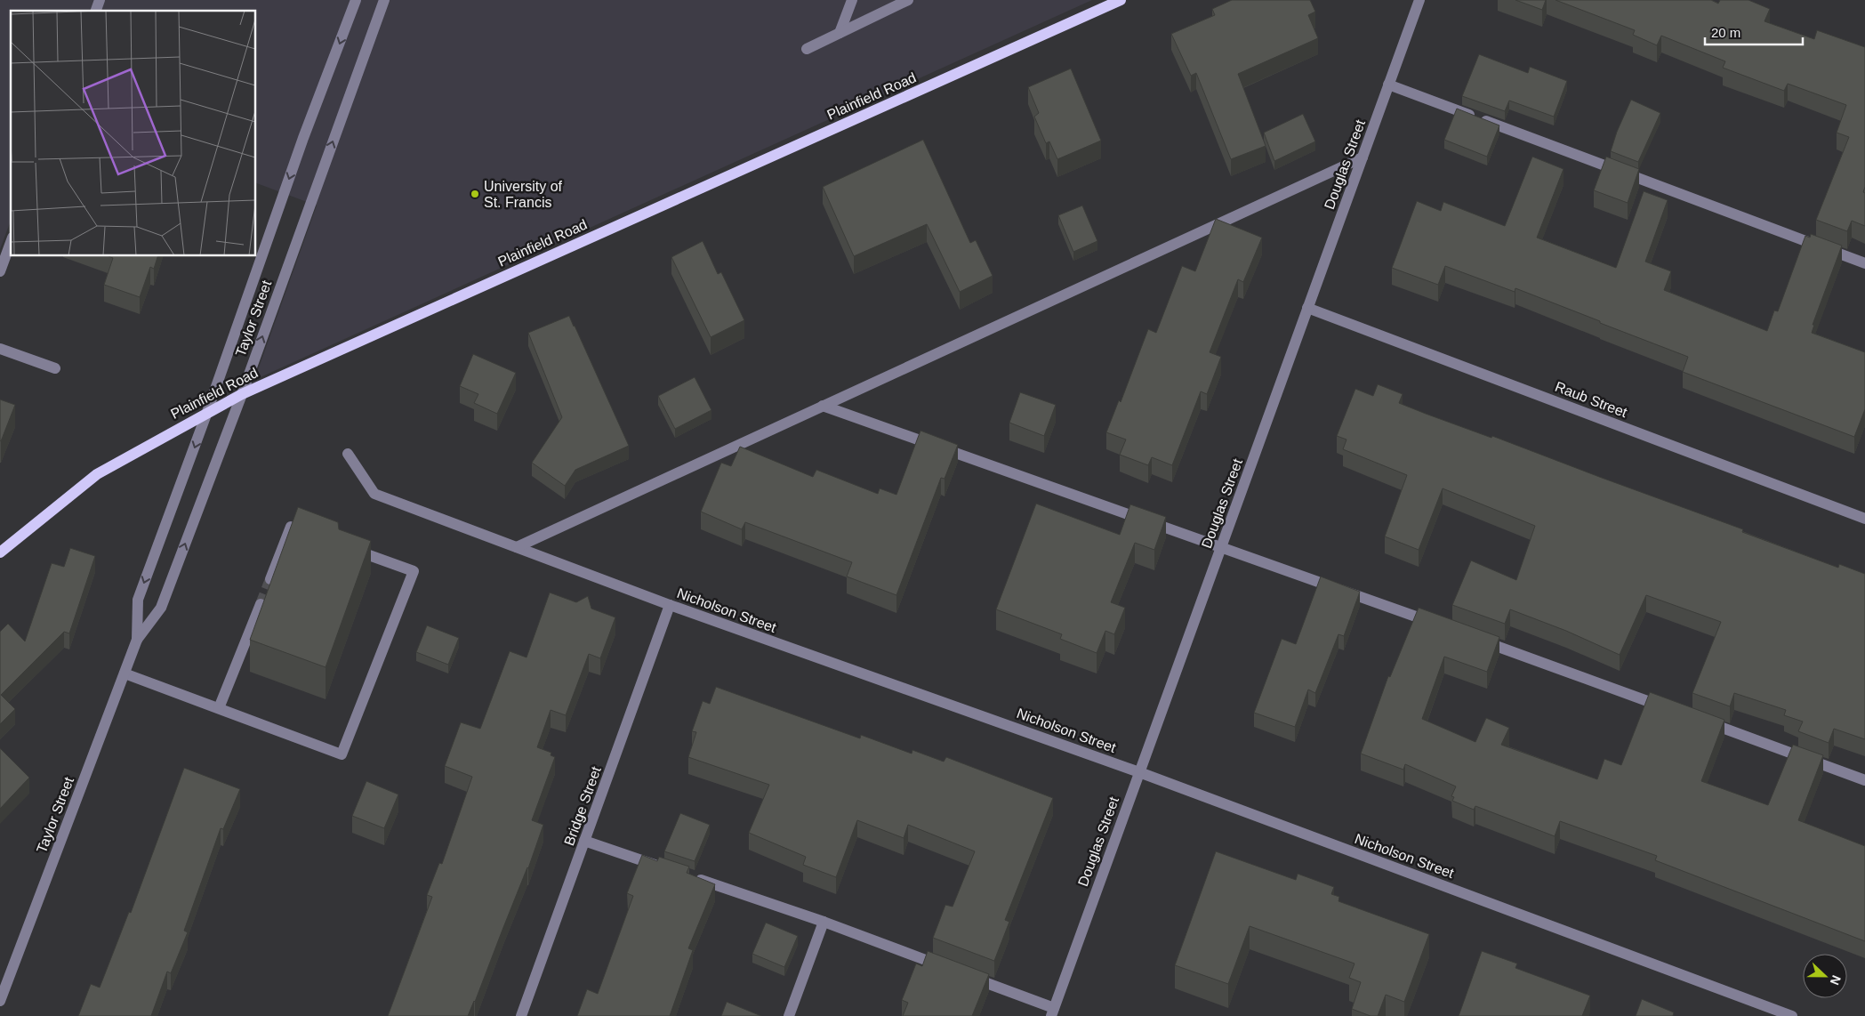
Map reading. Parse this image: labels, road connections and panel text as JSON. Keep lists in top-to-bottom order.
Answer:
{
  "streets": {
    "main road": ["Plainfield Road"],
    "street": [
      "Douglas Street",
      "Taylor Street",
      "Raub Street",
      "Nicholson Street",
      "Bridge Street"
    ]
  },
  "crossings": [
    ["Plainfield Road", "Taylor Street"],
    ["Douglas Street", "Raub Street"],
    ["Douglas Street", "Nicholson Street"],
    ["Nicholson Street", "Bridge Street"]
  ],
  "places": ["University of St. Francis"],
  "scale_bar": "20 m",
  "north": "right"
}
